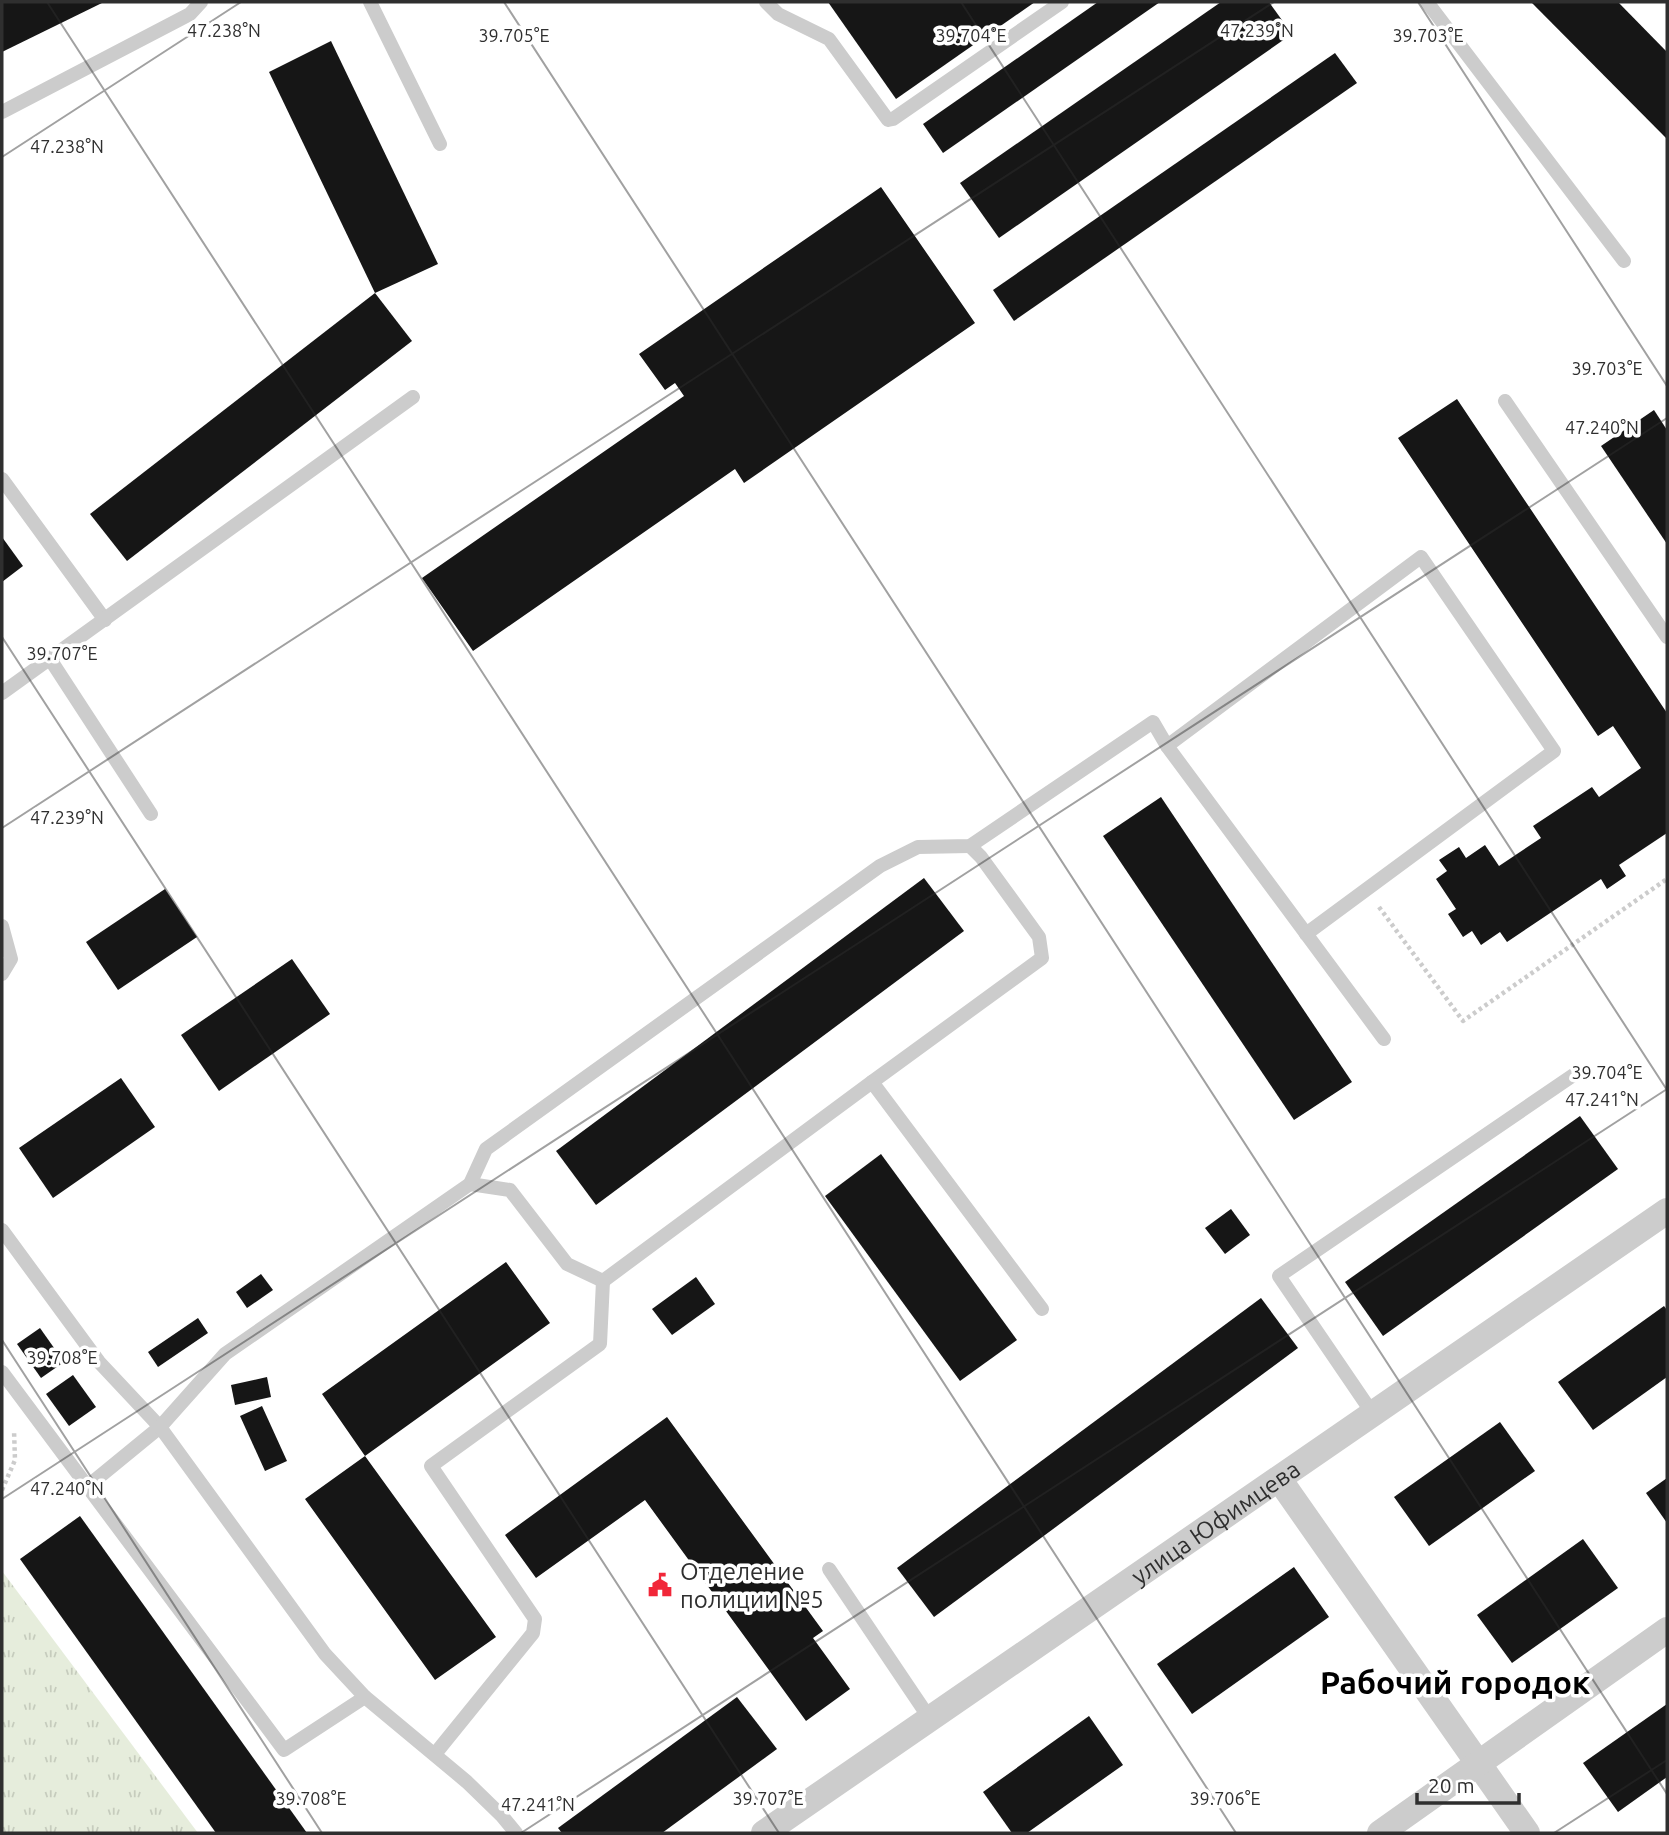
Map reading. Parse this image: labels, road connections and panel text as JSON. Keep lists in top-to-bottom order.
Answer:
{
  "streets": {
    "street": ["улица Юфимцева"]
  },
  "districts": ["Рабочий городок"],
  "places": {
    "public building": ["Отделение полиции №5"]
  },
  "scale_bar": "20 m",
  "coordinates": [
    "47.238°N",
    "47.239°N",
    "39.705°E",
    "39.704°E",
    "39.703°E",
    "47.240°N",
    "39.707°E",
    "47.241°N",
    "39.708°E",
    "39.706°E"
  ]
}
